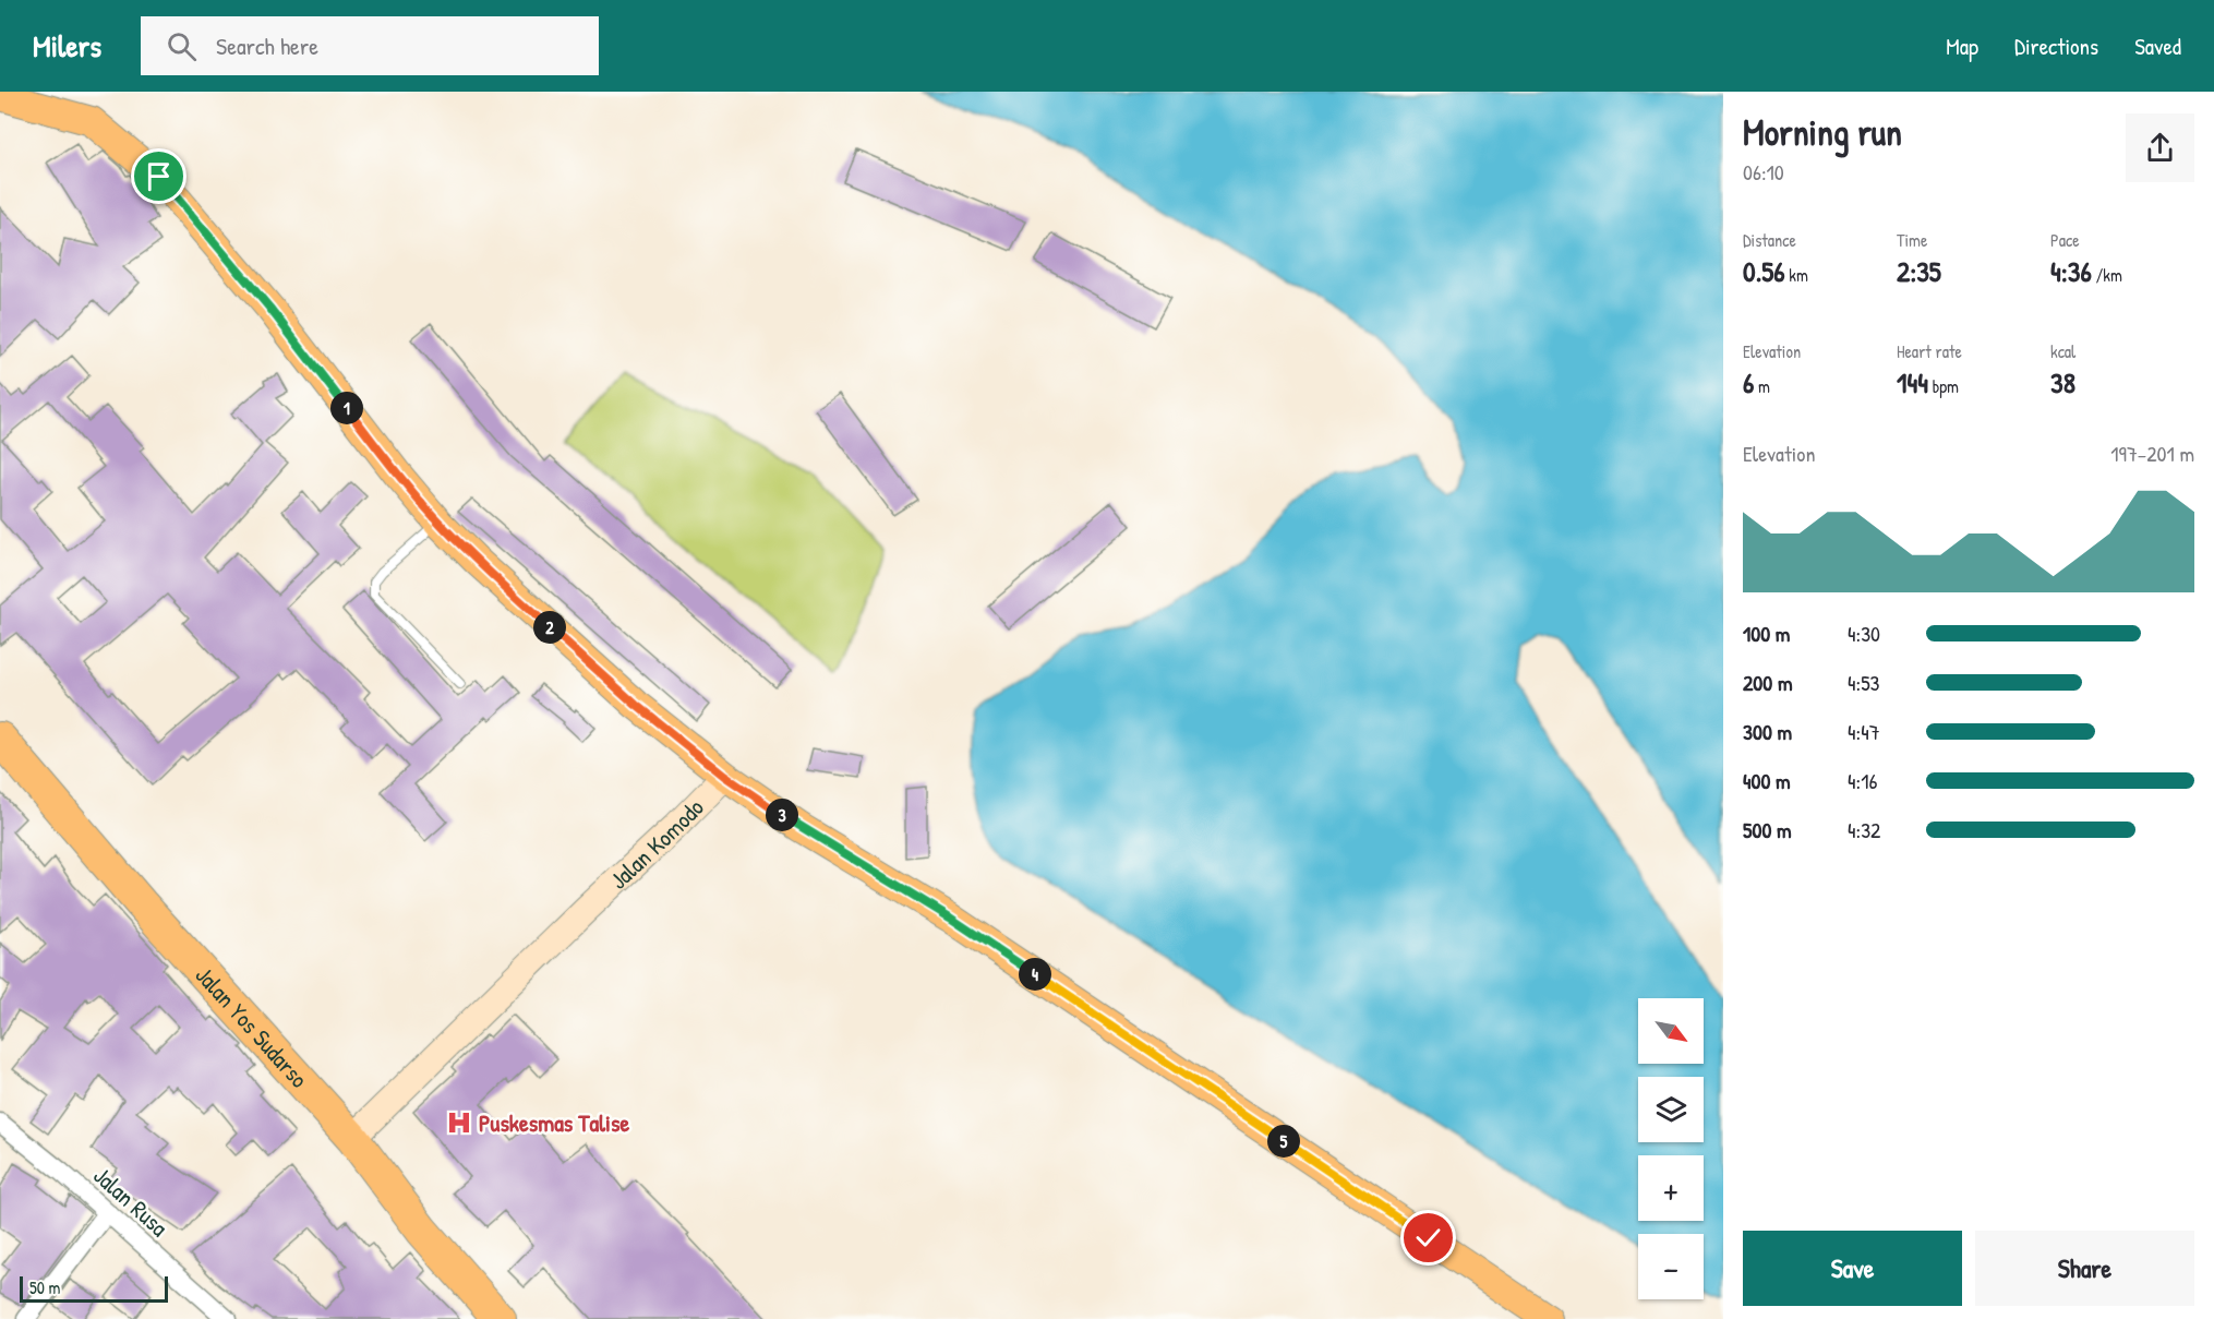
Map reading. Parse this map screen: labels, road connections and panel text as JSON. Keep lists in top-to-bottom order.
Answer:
{
  "streets": {
    "highway": ["Jalan Yos Sudarso"],
    "main road": ["Jalan Komodo"],
    "street": ["Jalan Rusa"]
  },
  "crossings": [
    ["Jalan Komodo", "Jalan Yos Sudarso"]
  ],
  "places": {
    "hospital": ["Puskesmas Talise"]
  },
  "scale_bar": "50 m",
  "north": "bottom right",
  "page": {
    "header": "Milers",
    "search": "Search here",
    "nav": ["Map", "Directions", "Saved"],
    "heading": ["Morning run", "06:10"],
    "stats": [
      ["Distance", "0.56 km"],
      ["Time", "2:35"],
      ["Pace", "4:36 /km"],
      ["Elevation", "6 m"],
      ["Heart rate", "144 bpm"],
      ["kcal", "38"]
    ],
    "pins": [
      "1",
      "2",
      "3",
      "4",
      "5"
    ],
    "chart": ["Elevation", "197–201 m"],
    "list": [
      {
        "name": "100 m",
        "note": "4:30"
      },
      {
        "name": "200 m",
        "note": "4:53"
      },
      {
        "name": "300 m",
        "note": "4:47"
      },
      {
        "name": "400 m",
        "note": "4:16"
      },
      {
        "name": "500 m",
        "note": "4:32"
      }
    ],
    "map_buttons": ["+", "−"],
    "buttons": ["Save", "Share"],
    "scale": "50 m"
  }
}
